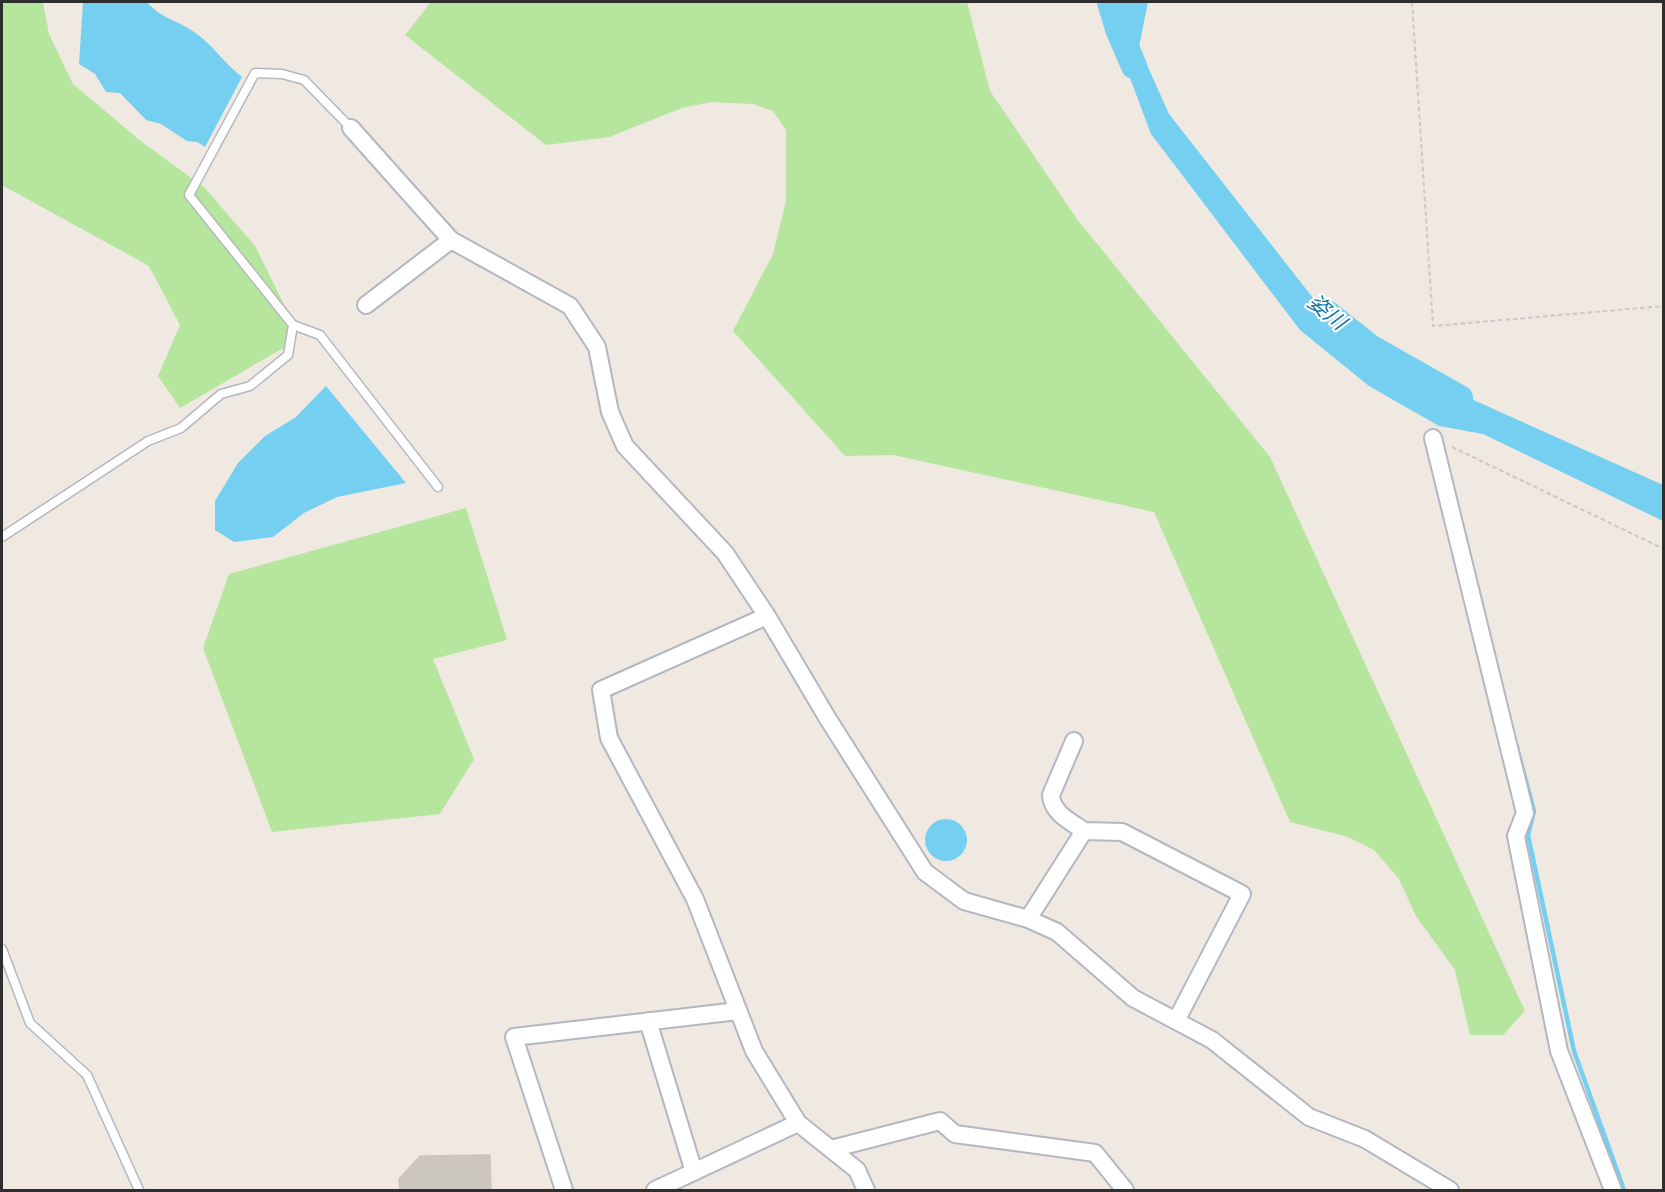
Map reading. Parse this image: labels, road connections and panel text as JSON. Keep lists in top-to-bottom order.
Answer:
{
  "water": ["姿川"]
}
